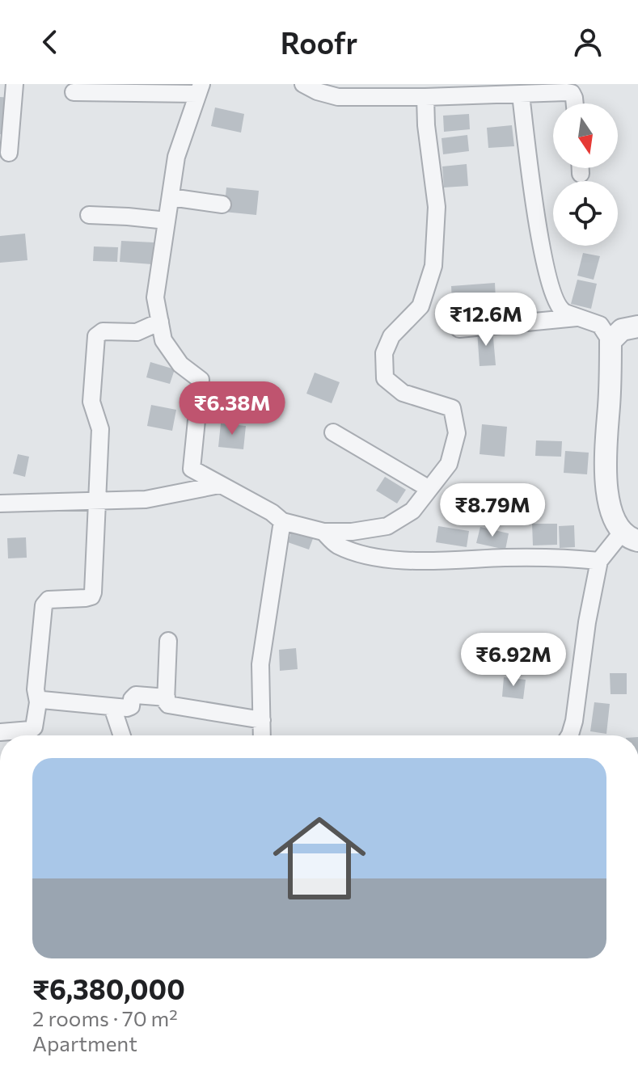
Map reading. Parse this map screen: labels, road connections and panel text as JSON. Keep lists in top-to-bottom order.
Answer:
{
  "north": "bottom",
  "page": {
    "header": "Roofr",
    "price": [
      "₹12.6M",
      "₹6.38M",
      "₹8.79M",
      "₹6.92M"
    ],
    "list": [
      {
        "name": "₹6,380,000",
        "note": "2 rooms · 70 m² · Apartment"
      }
    ]
  }
}
